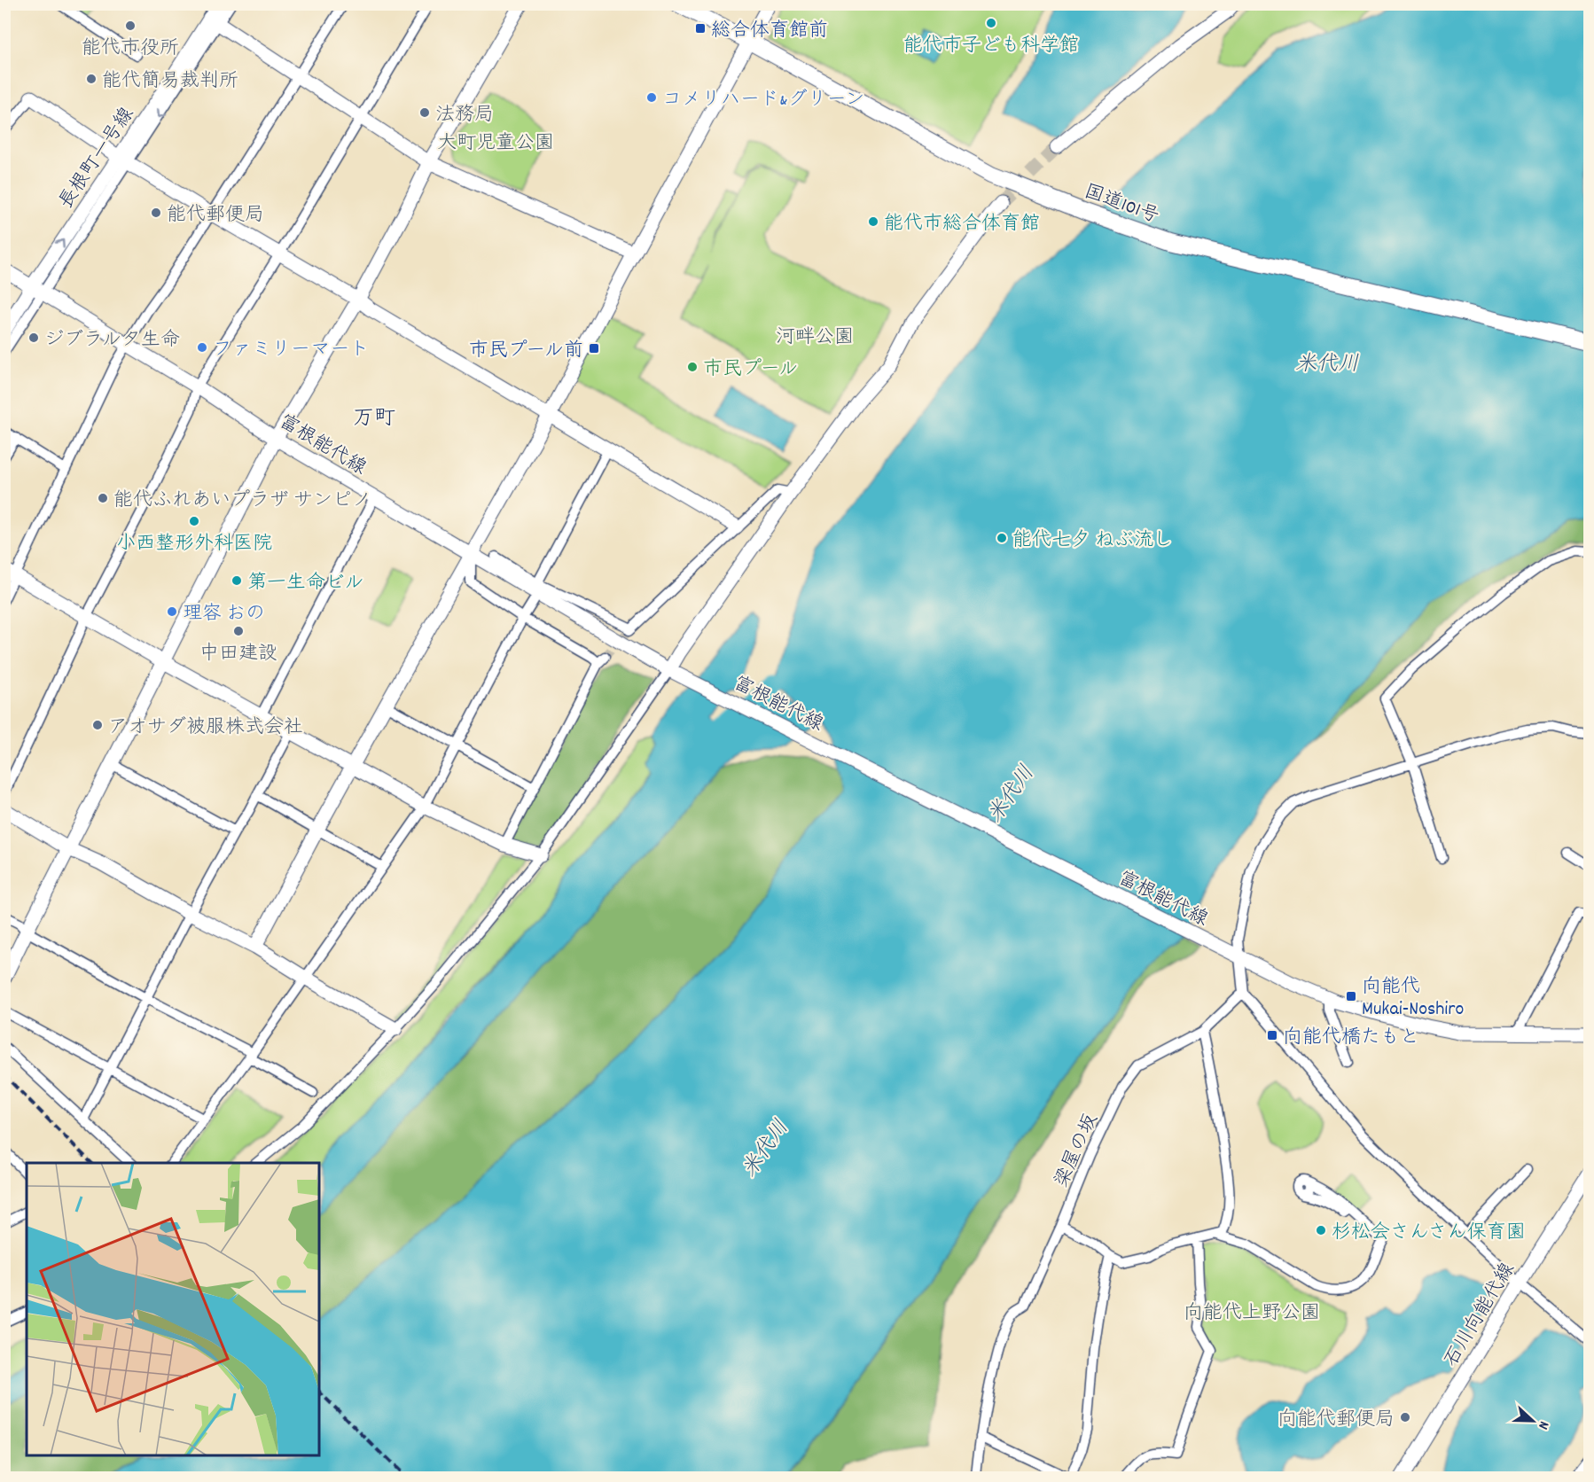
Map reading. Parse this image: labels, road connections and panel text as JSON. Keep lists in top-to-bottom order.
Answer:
{
  "streets": {
    "highway": ["国道101号"],
    "street": [
      "長根町一号線",
      "富根能代線",
      "梁屋の坂",
      "石川向能代線"
    ]
  },
  "crossings": [
    ["長根町一号線", "富根能代線"]
  ],
  "districts": ["万町"],
  "water": ["米代川"],
  "parks": ["大町児童公園", "河畔公園", "向能代上野公園"],
  "places": {
    "other": [
      "能代市子ども科学館",
      "能代市役所",
      "能代簡易裁判所",
      "コメリハード&グリーン",
      "法務局",
      "能代郵便局",
      "能代市総合体育館",
      "ジブラルタ生命",
      "ファミリーマート",
      "市民プール",
      "能代ふれあいプラザ サンピノ",
      "小西整形外科医院",
      "能代七夕 ねぶ流し",
      "第一生命ビル",
      "理容 おの",
      "中田建設",
      "アオサダ被服株式会社",
      "杉松会さんさん保育園",
      "向能代郵便局"
    ],
    "transit": [
      "総合体育館前",
      "市民プール前",
      "向能代 Mukai-Noshiro",
      "向能代橋たもと"
    ]
  },
  "north": "right"
}
